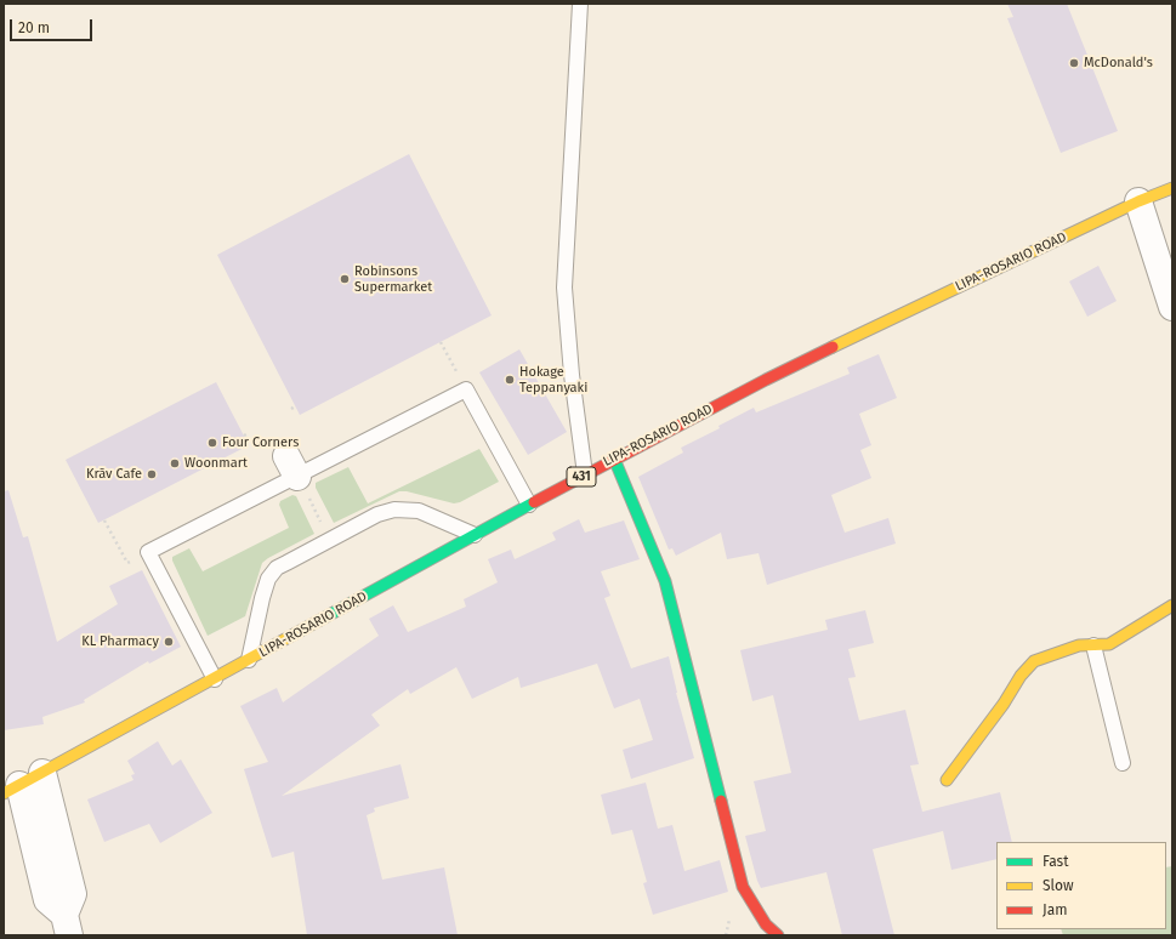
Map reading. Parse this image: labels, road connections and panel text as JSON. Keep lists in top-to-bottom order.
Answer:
{
  "streets": {
    "main road": ["LIPA-ROSARIO ROAD", "431"]
  },
  "places": [
    "McDonald's",
    "Robinsons Supermarket",
    "Hokage Teppanyaki",
    "Four Corners",
    "Woonmart",
    "Krāv Cafe",
    "KL Pharmacy"
  ],
  "legend": ["Fast", "Slow", "Jam"],
  "scale_bar": "20 m"
}
